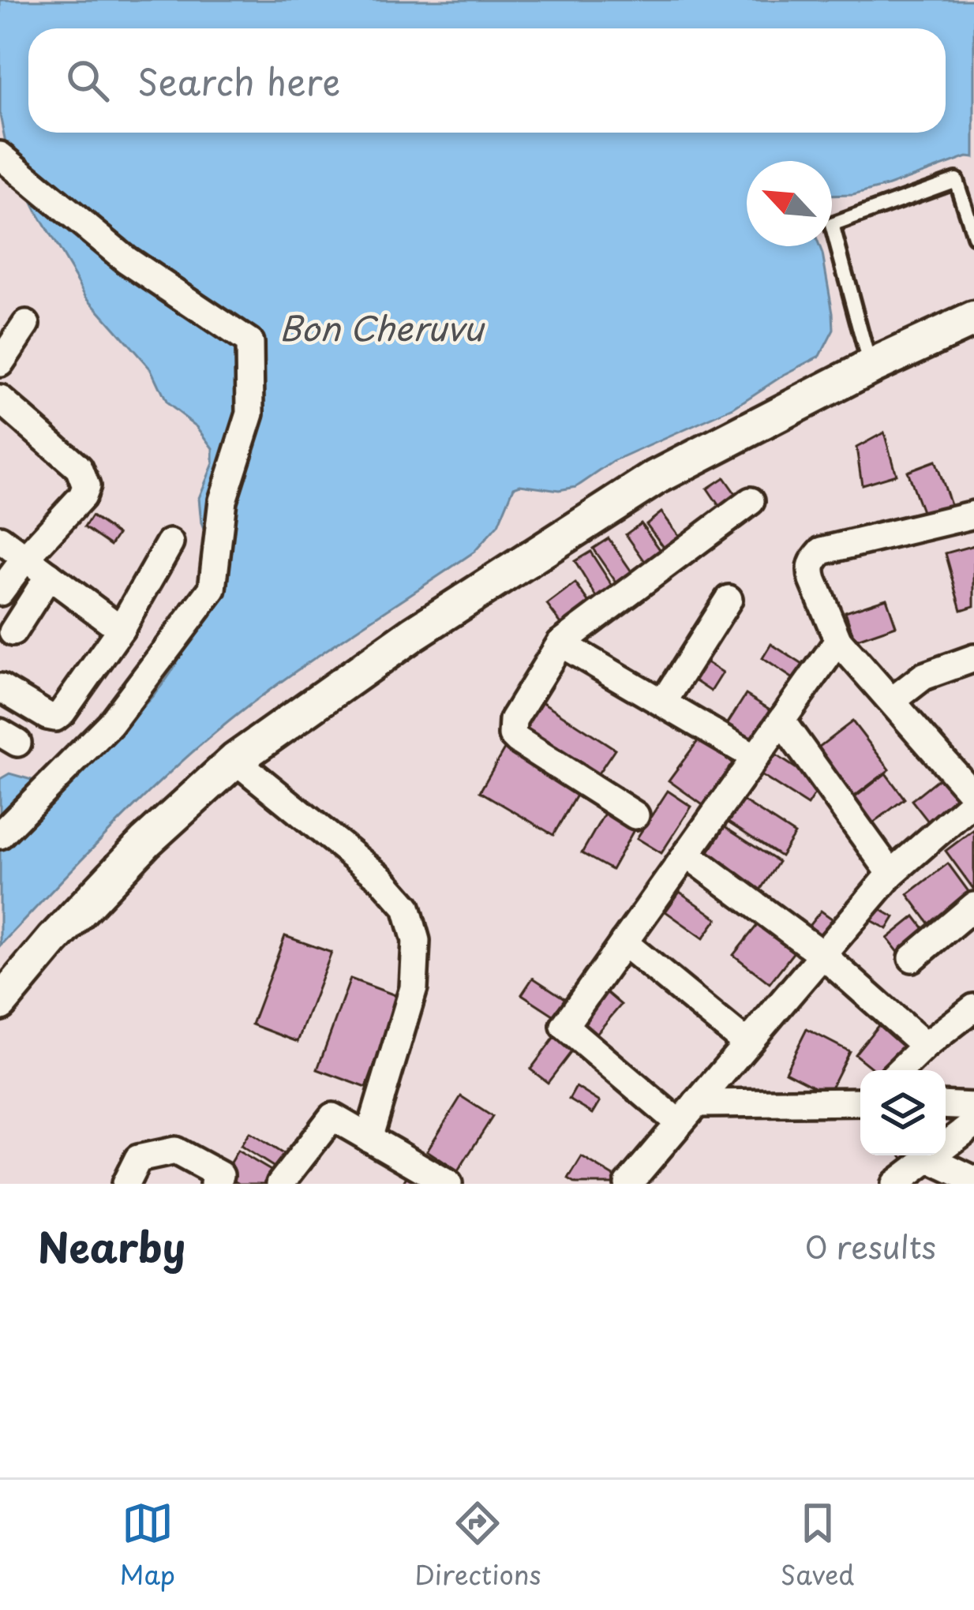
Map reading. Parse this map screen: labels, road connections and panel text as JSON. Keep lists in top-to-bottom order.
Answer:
{
  "water": ["Bon Cheruvu"],
  "north": "top left",
  "page": {
    "search": "Search here",
    "heading": ["Nearby", "0 results"],
    "nav": ["Map", "Directions", "Saved"]
  }
}
